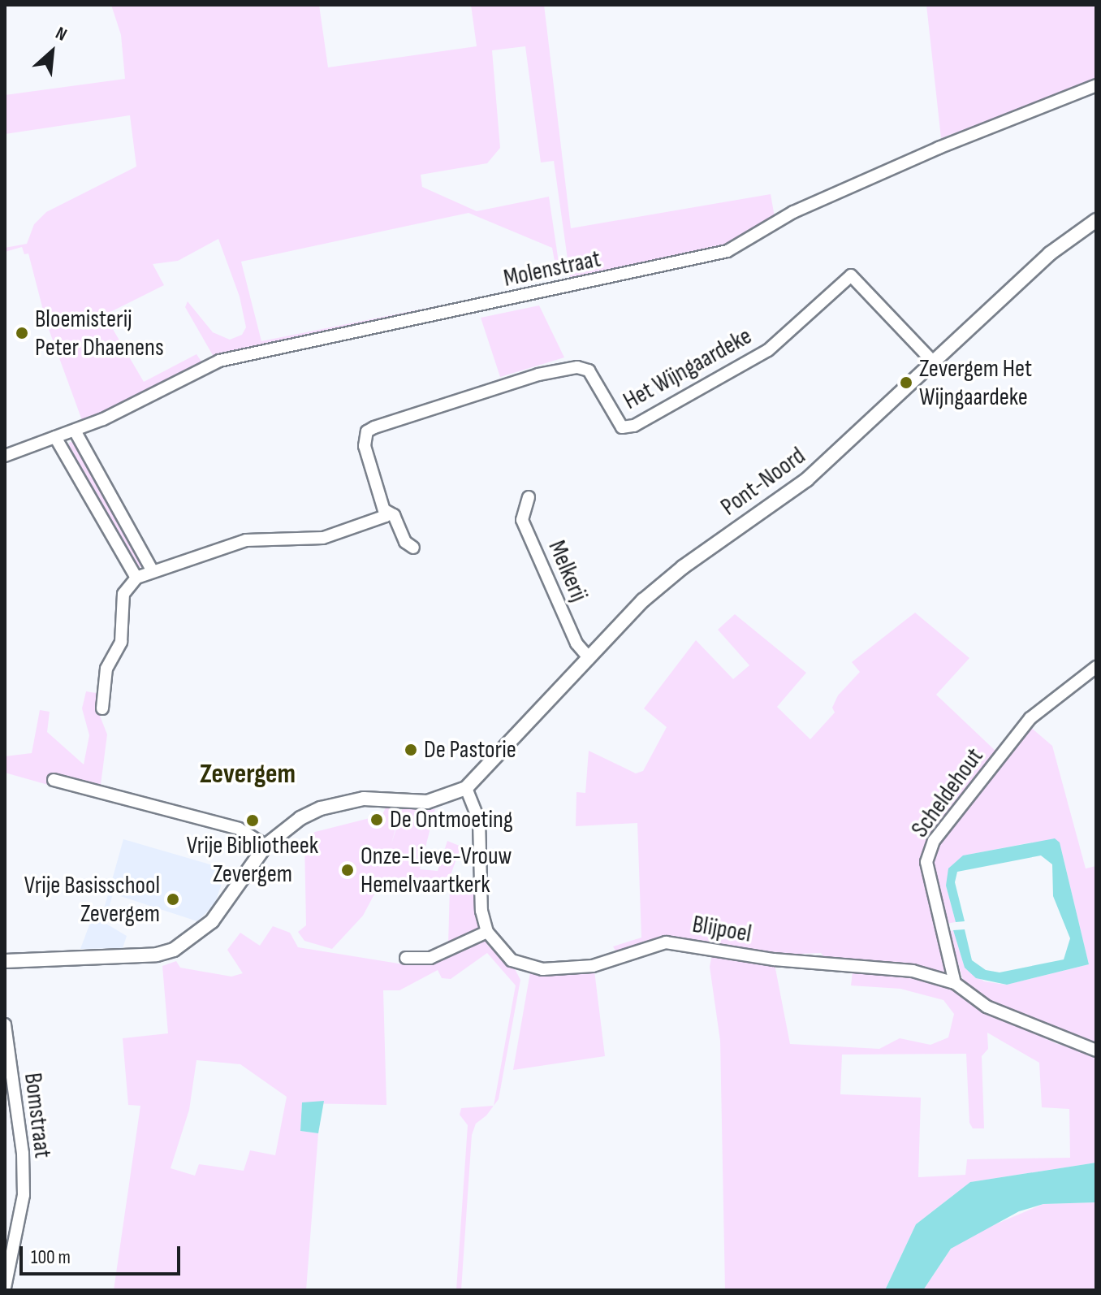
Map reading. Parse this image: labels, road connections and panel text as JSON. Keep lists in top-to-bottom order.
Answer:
{
  "streets": {
    "street": [
      "Molenstraat",
      "Het Wijngaardeke",
      "Pont-Noord",
      "Melkerij",
      "Scheldehout",
      "Blijpoel",
      "Bomstraat"
    ]
  },
  "crossings": [
    ["Het Wijngaardeke", "Pont-Noord"],
    ["Pont-Noord", "Melkerij"],
    ["Pont-Noord", "Blijpoel"],
    ["Scheldehout", "Blijpoel"]
  ],
  "districts": ["Zevergem"],
  "places": [
    "Bloemisterij Peter Dhaenens",
    "Zevergem Het Wijngaardeke",
    "De Pastorie",
    "De Ontmoeting",
    "Vrije Bibliotheek Zevergem",
    "Onze-Lieve-Vrouw Hemelvaartkerk",
    "Vrije Basisschool Zevergem"
  ],
  "scale_bar": "100 m",
  "north": "top right"
}
